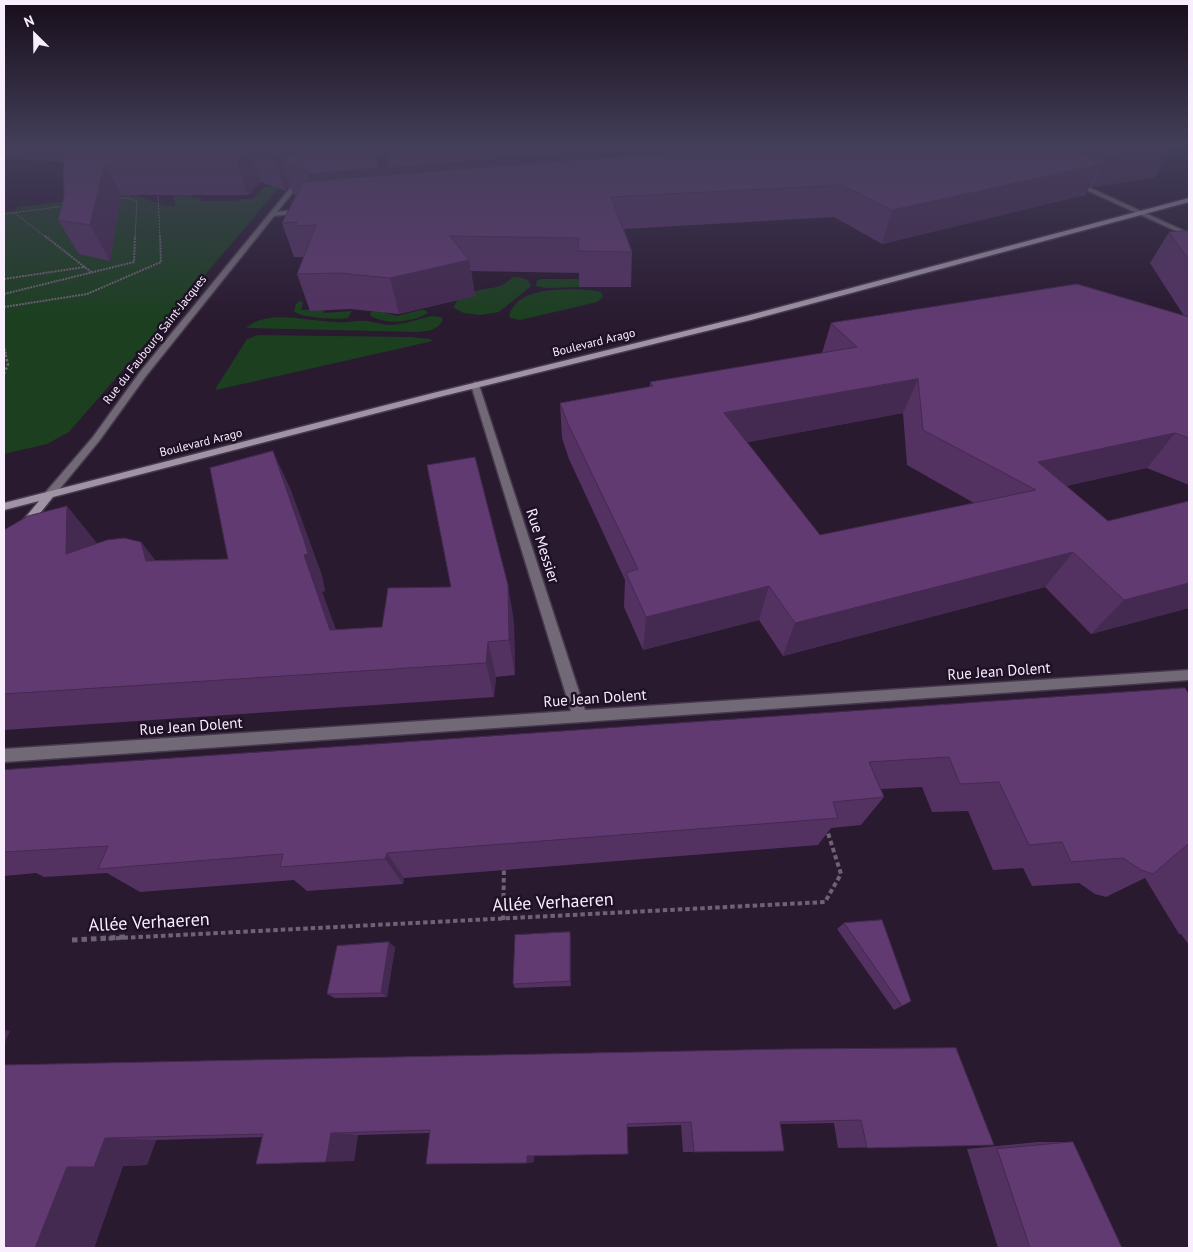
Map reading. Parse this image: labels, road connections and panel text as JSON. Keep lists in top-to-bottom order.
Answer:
{
  "streets": {
    "main road": ["Rue du Faubourg Saint-Jacques", "Boulevard Arago"],
    "street": ["Rue Messier", "Rue Jean Dolent"],
    "path": ["Allée Verhaeren"]
  },
  "crossings": [
    ["Rue du Faubourg Saint-Jacques", "Boulevard Arago"],
    ["Boulevard Arago", "Rue Messier"],
    ["Rue Messier", "Rue Jean Dolent"]
  ],
  "north": "top left"
}
